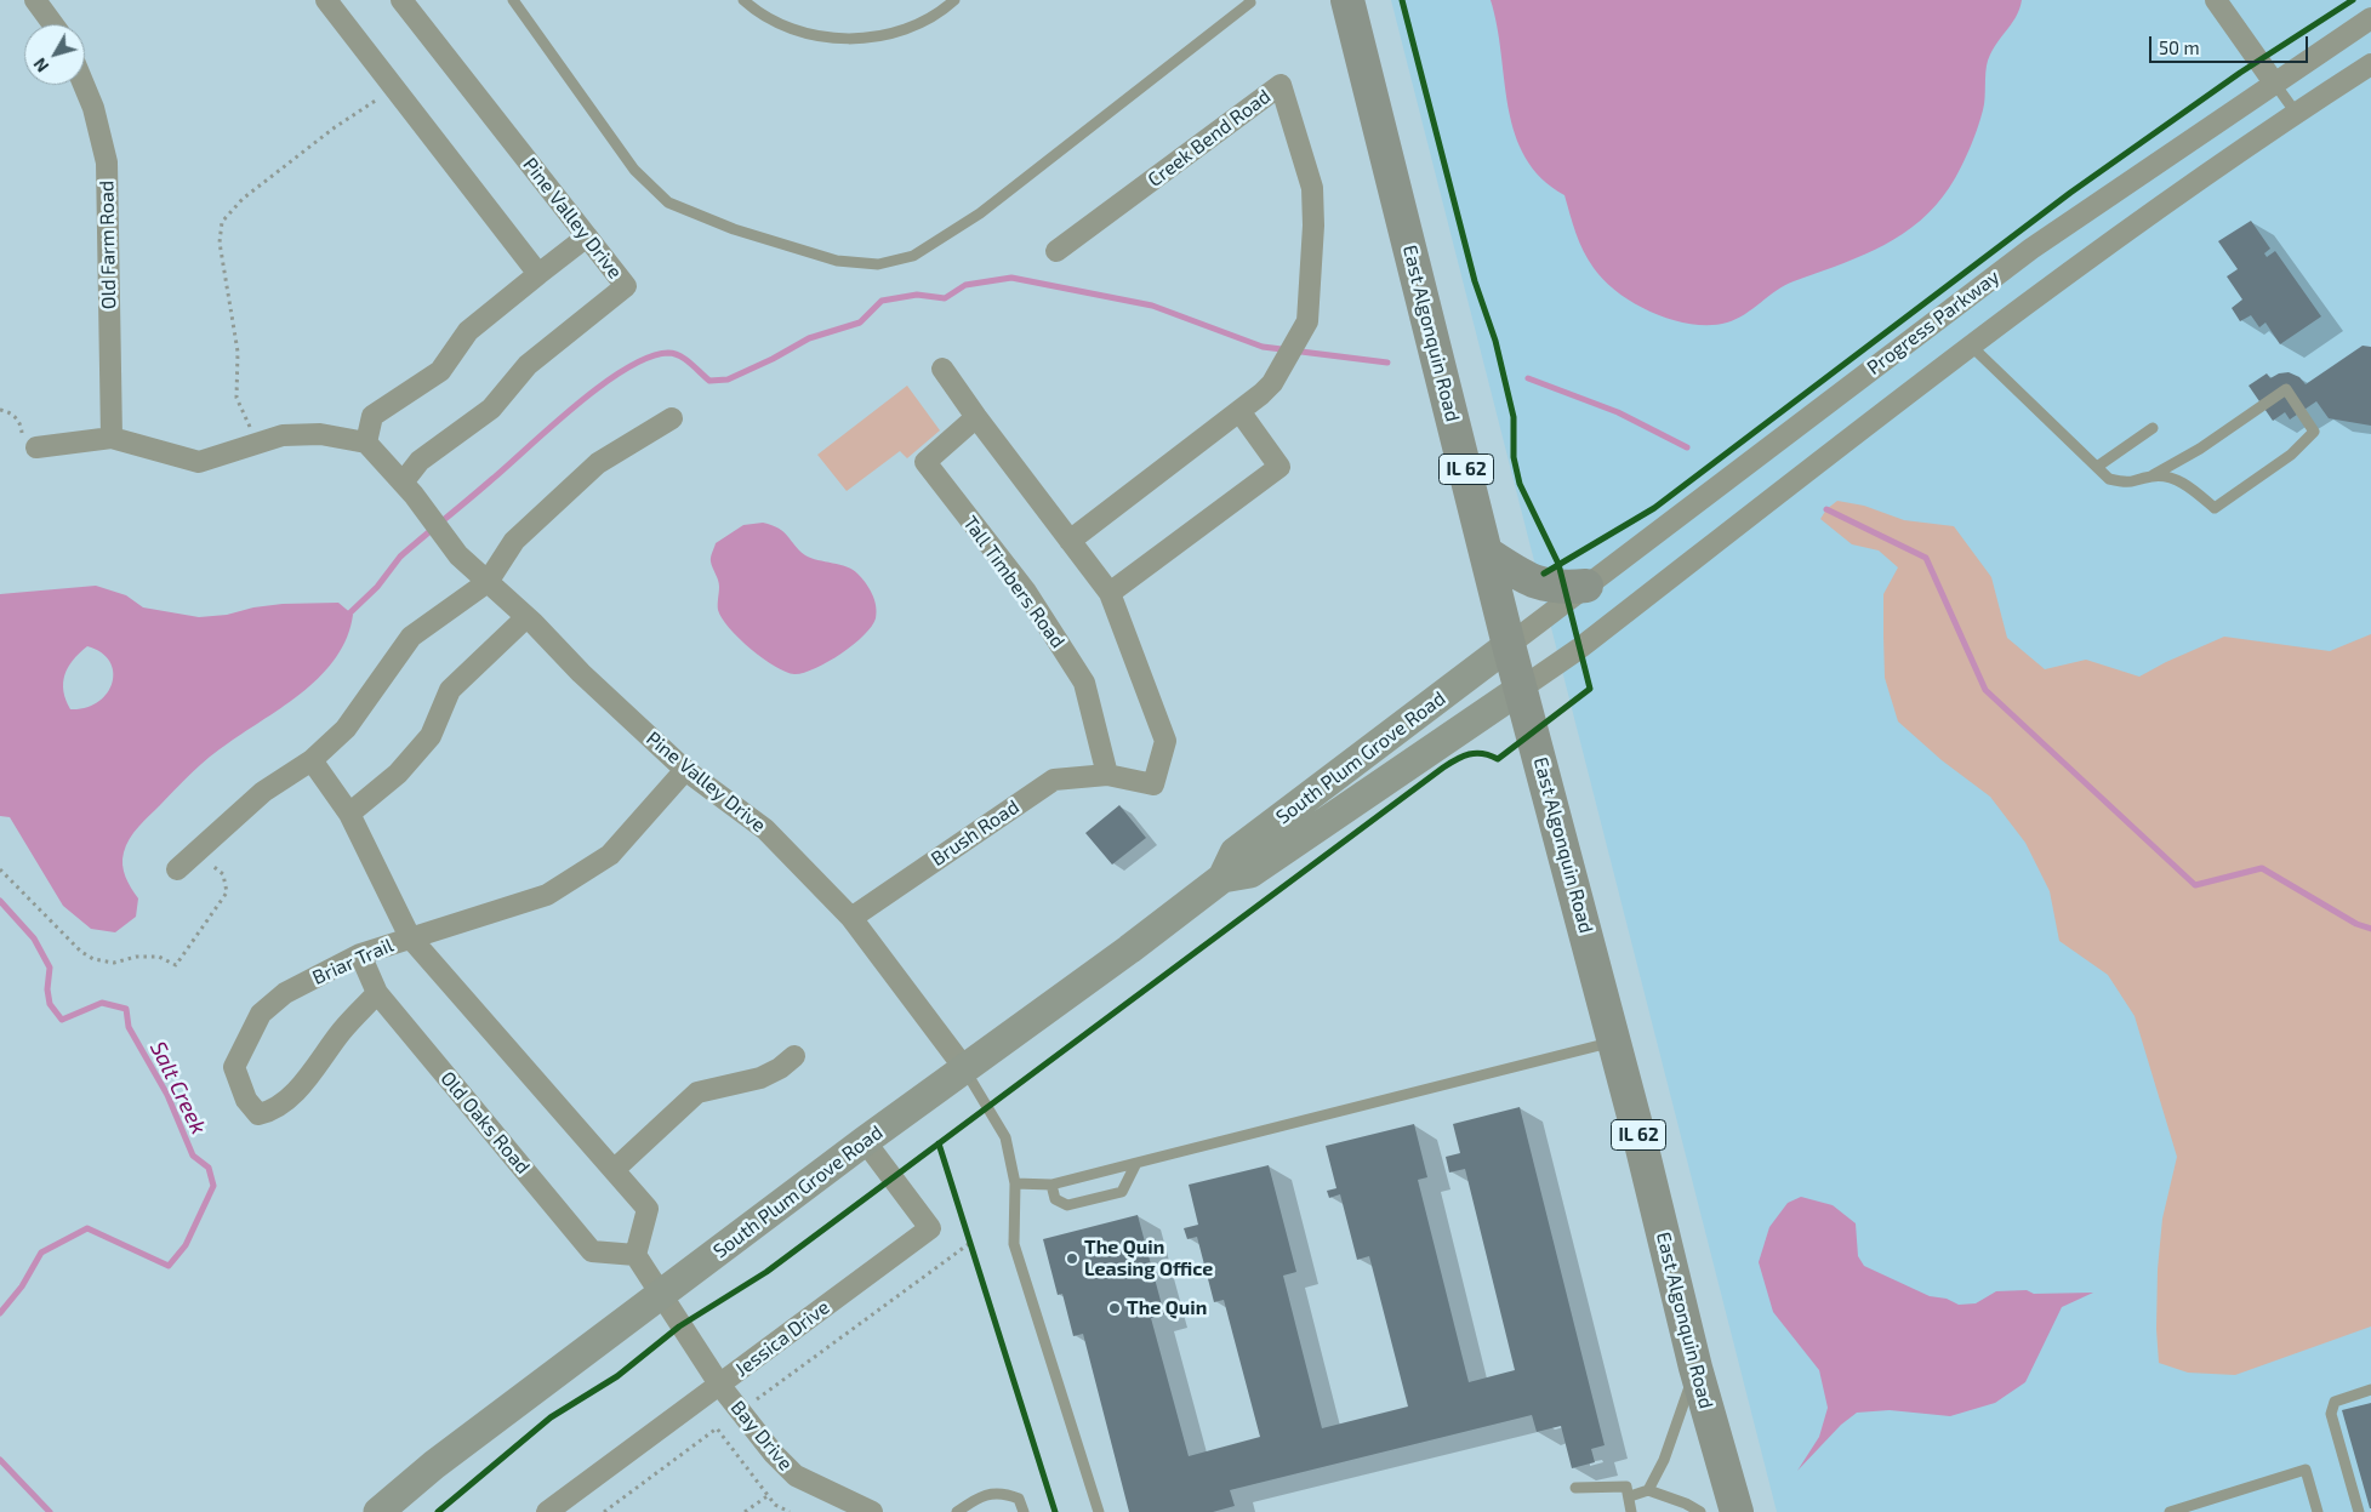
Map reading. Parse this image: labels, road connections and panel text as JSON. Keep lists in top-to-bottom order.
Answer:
{
  "streets": {
    "main road": ["East Algonquin Road", "IL 62"],
    "street": [
      "Creek Bend Road",
      "Pine Valley Drive",
      "Old Farm Road",
      "Progress Parkway",
      "Tall Timbers Road",
      "South Plum Grove Road",
      "Brush Road",
      "Briar Trail",
      "Old Oaks Road",
      "Jessica Drive",
      "Bay Drive"
    ]
  },
  "crossings": [
    ["Pine Valley Drive", "South Plum Grove Road"],
    ["Pine Valley Drive", "Brush Road"],
    ["Pine Valley Drive", "Briar Trail"],
    ["Progress Parkway", "East Algonquin Road"],
    ["Progress Parkway", "South Plum Grove Road"],
    ["East Algonquin Road", "South Plum Grove Road"],
    ["Tall Timbers Road", "Brush Road"],
    ["South Plum Grove Road", "Jessica Drive"],
    ["South Plum Grove Road", "Bay Drive"],
    ["Briar Trail", "Old Oaks Road"],
    ["Jessica Drive", "Bay Drive"]
  ],
  "water": ["Salt Creek"],
  "places": ["The Quin Leasing Office", "The Quin"],
  "scale_bar": "50 m",
  "north": "bottom left"
}
